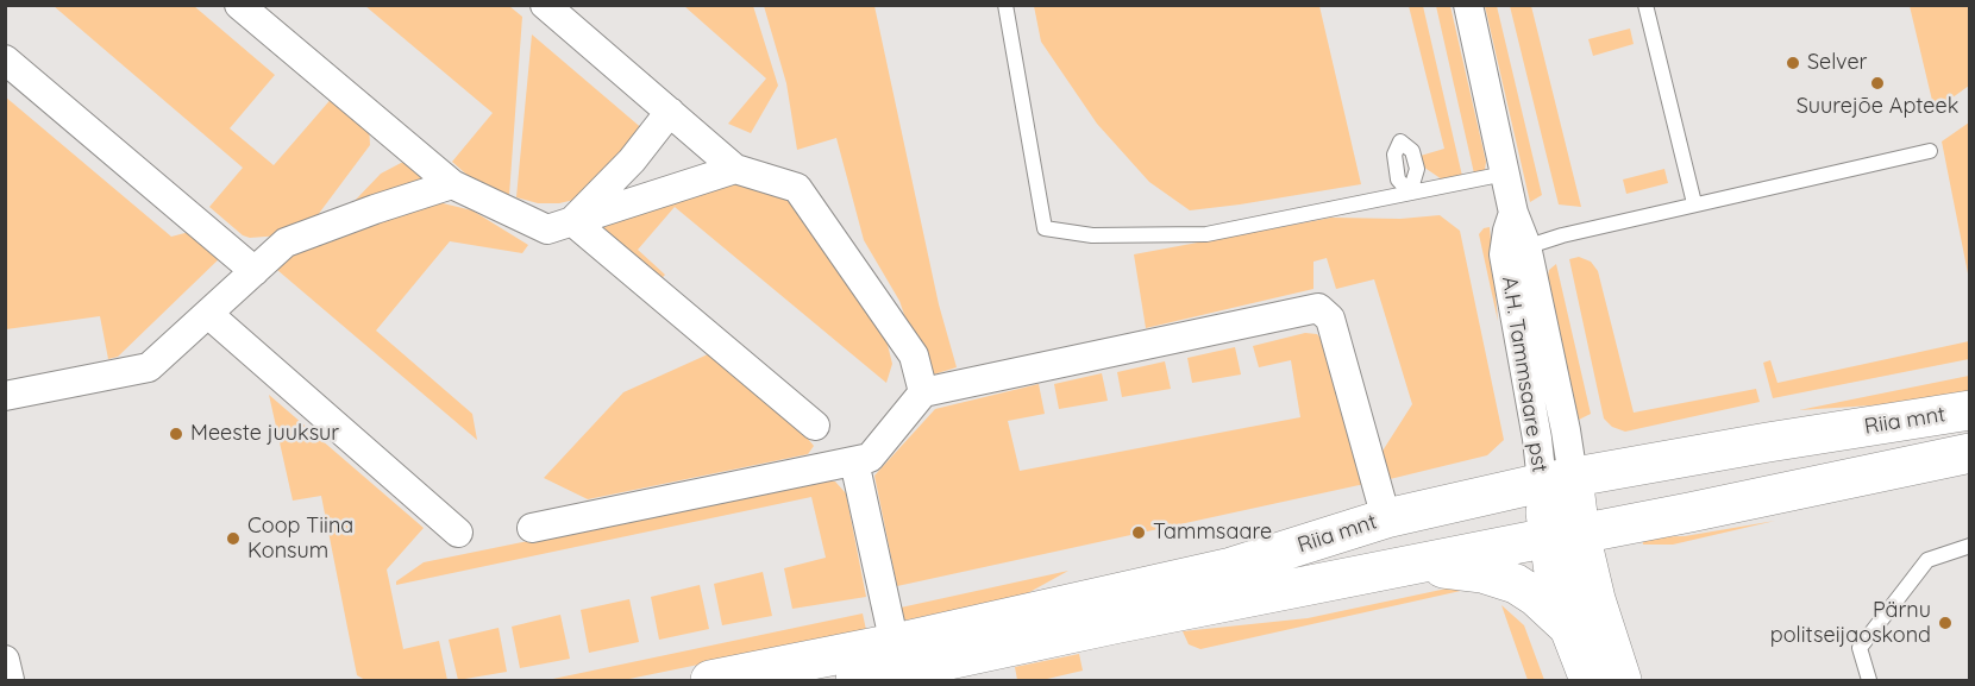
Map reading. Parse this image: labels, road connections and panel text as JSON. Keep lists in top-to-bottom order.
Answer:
{
  "streets": {
    "main road": ["A.H. Tammsaare pst", "Riia mnt"]
  },
  "crossings": [
    ["A.H. Tammsaare pst", "Riia mnt"]
  ],
  "places": [
    "Selver",
    "Suurejõe Apteek",
    "Meeste juuksur",
    "Tammsaare",
    "Coop Tiina Konsum",
    "Pärnu politseijaoskond"
  ]
}
